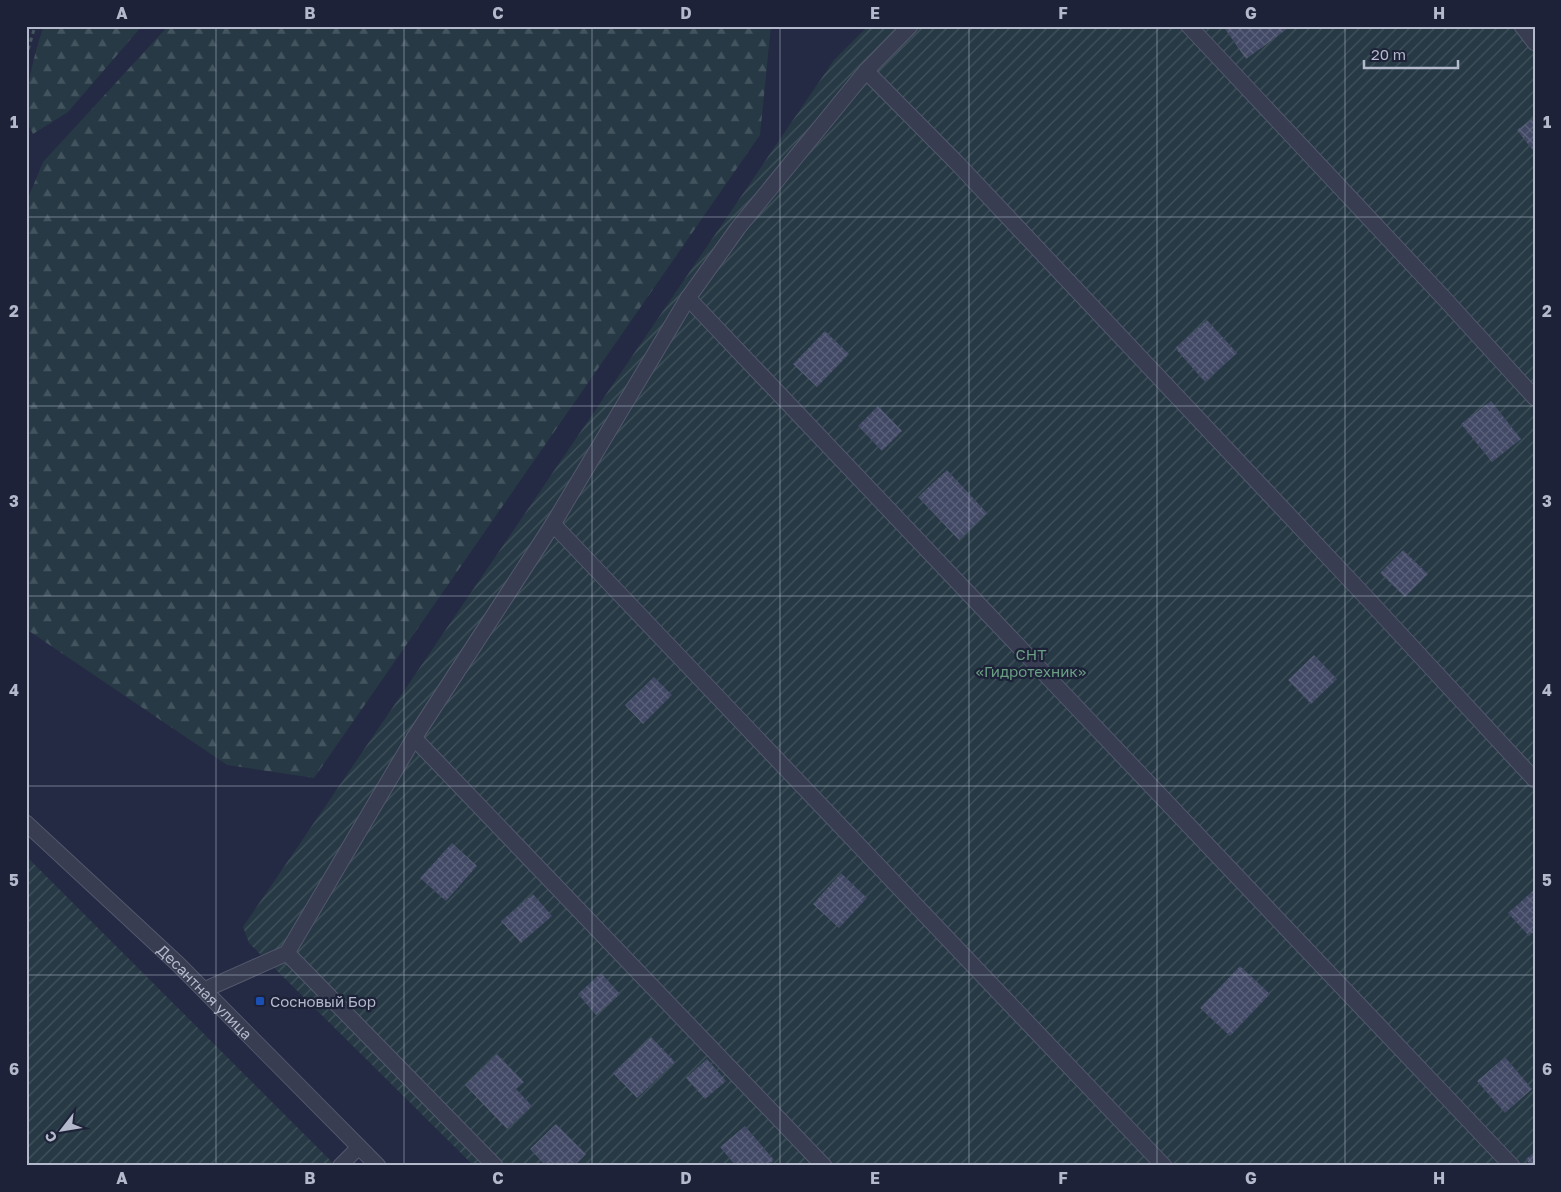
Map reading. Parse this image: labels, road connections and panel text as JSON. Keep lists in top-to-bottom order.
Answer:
{
  "streets": {
    "street": ["Десантная улица"]
  },
  "parks": ["СНТ «Гидротехник»"],
  "places": {
    "transit": ["Сосновый Бор"]
  },
  "scale_bar": "20 m",
  "north": "bottom left",
  "grid": {
    "columns": [
      "A",
      "B",
      "C",
      "D",
      "E",
      "F",
      "G",
      "H"
    ],
    "rows": [
      "1",
      "2",
      "3",
      "4",
      "5",
      "6"
    ]
  }
}
